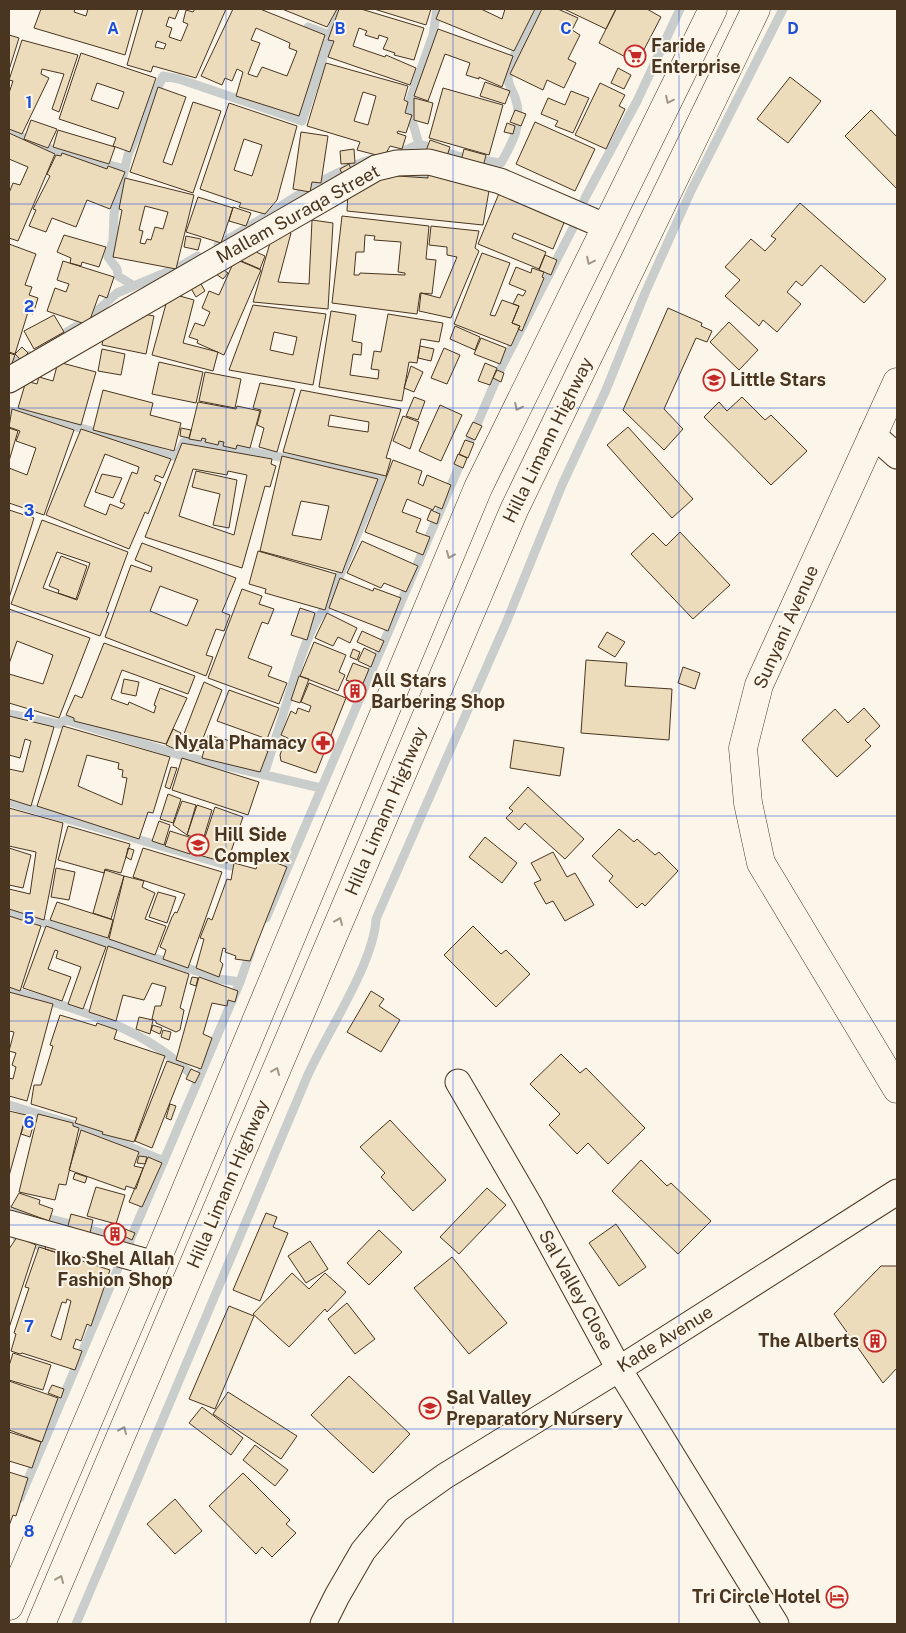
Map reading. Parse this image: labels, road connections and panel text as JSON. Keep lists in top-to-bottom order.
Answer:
{
  "streets": {
    "main road": ["Hilla Limann Highway", "Sunyani Avenue"],
    "street": ["Mallam Suraqa Street", "Sal Valley Close", "Kade Avenue"]
  },
  "crossings": [
    ["Mallam Suraqa Street", "Hilla Limann Highway"],
    ["Sal Valley Close", "Kade Avenue"]
  ],
  "places": {
    "supermarket": ["Faride Enterprise"],
    "school or university": ["Little Stars", "Hill Side Complex", "Sal Valley Preparatory Nursery"],
    "building": ["All Stars Barbering Shop", "Iko Shel Allah Fashion Shop", "The Alberts"],
    "pharmacy": ["Nyala Phamacy"],
    "hotel": ["Tri Circle Hotel"]
  },
  "grid": {
    "columns": [
      "A",
      "B",
      "C",
      "D"
    ],
    "rows": [
      "1",
      "2",
      "3",
      "4",
      "5",
      "6",
      "7",
      "8"
    ]
  }
}
